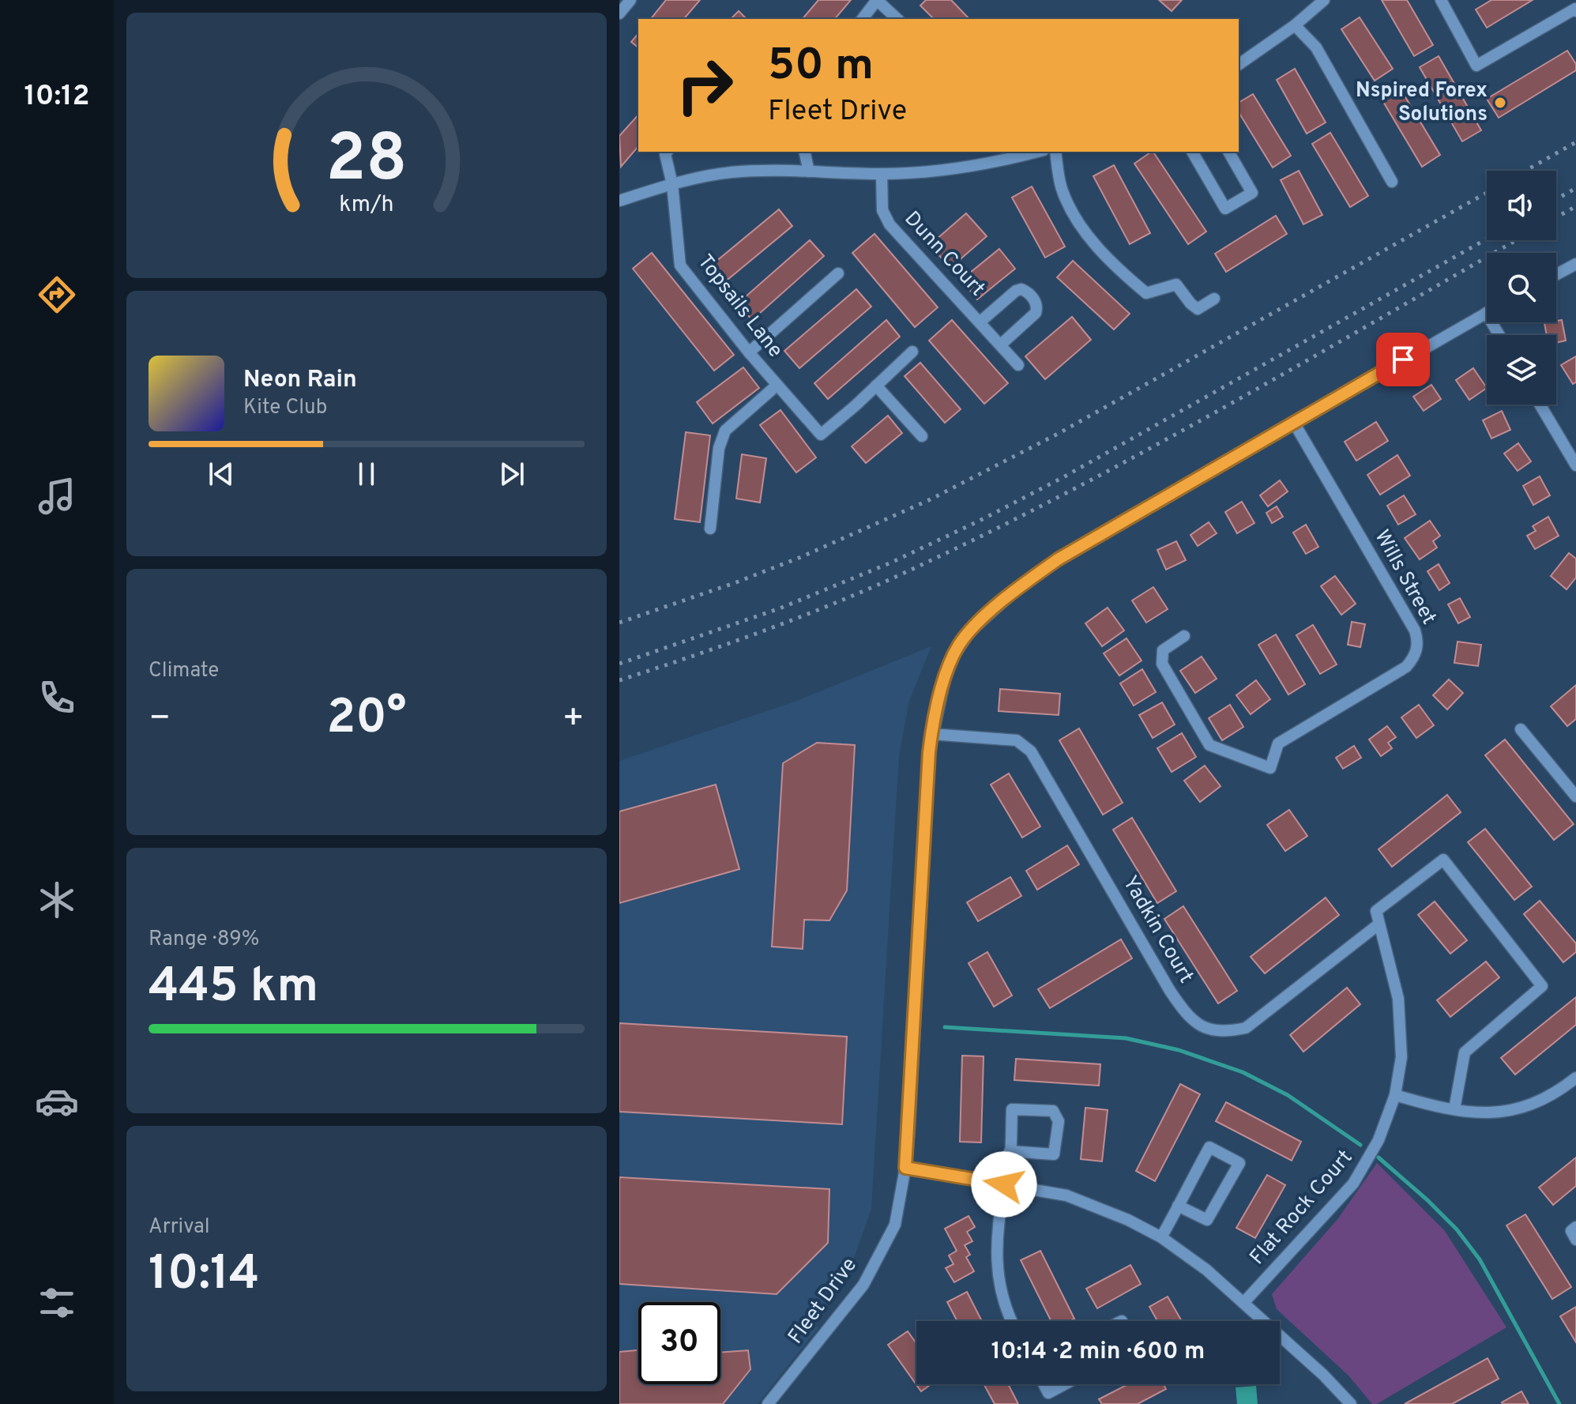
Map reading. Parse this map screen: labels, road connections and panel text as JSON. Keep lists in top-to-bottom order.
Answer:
{
  "streets": {
    "street": [
      "Dunn Court",
      "Topsails Lane",
      "Wills Street",
      "Yadkin Court",
      "Flat Rock Court",
      "Fleet Drive"
    ]
  },
  "crossings": [
    ["Wills Street", "Fleet Drive"],
    ["Yadkin Court", "Flat Rock Court"],
    ["Yadkin Court", "Fleet Drive"]
  ],
  "places": ["Nspired Forex Solutions"],
  "page": {
    "tabs": "10:12",
    "turn": ["50 m", "Fleet Drive"],
    "song": ["Neon Rain", "Kite Club"],
    "tile": [
      "Climate",
      ["Range · 89%", "445 km"],
      ["Arrival", "10:14"]
    ],
    "heat": ["−", "20°", "+"],
    "limit": "30",
    "trip": "10:14 · 2 min · 600 m",
    "gauge": ["28", "km/h"]
  }
}
